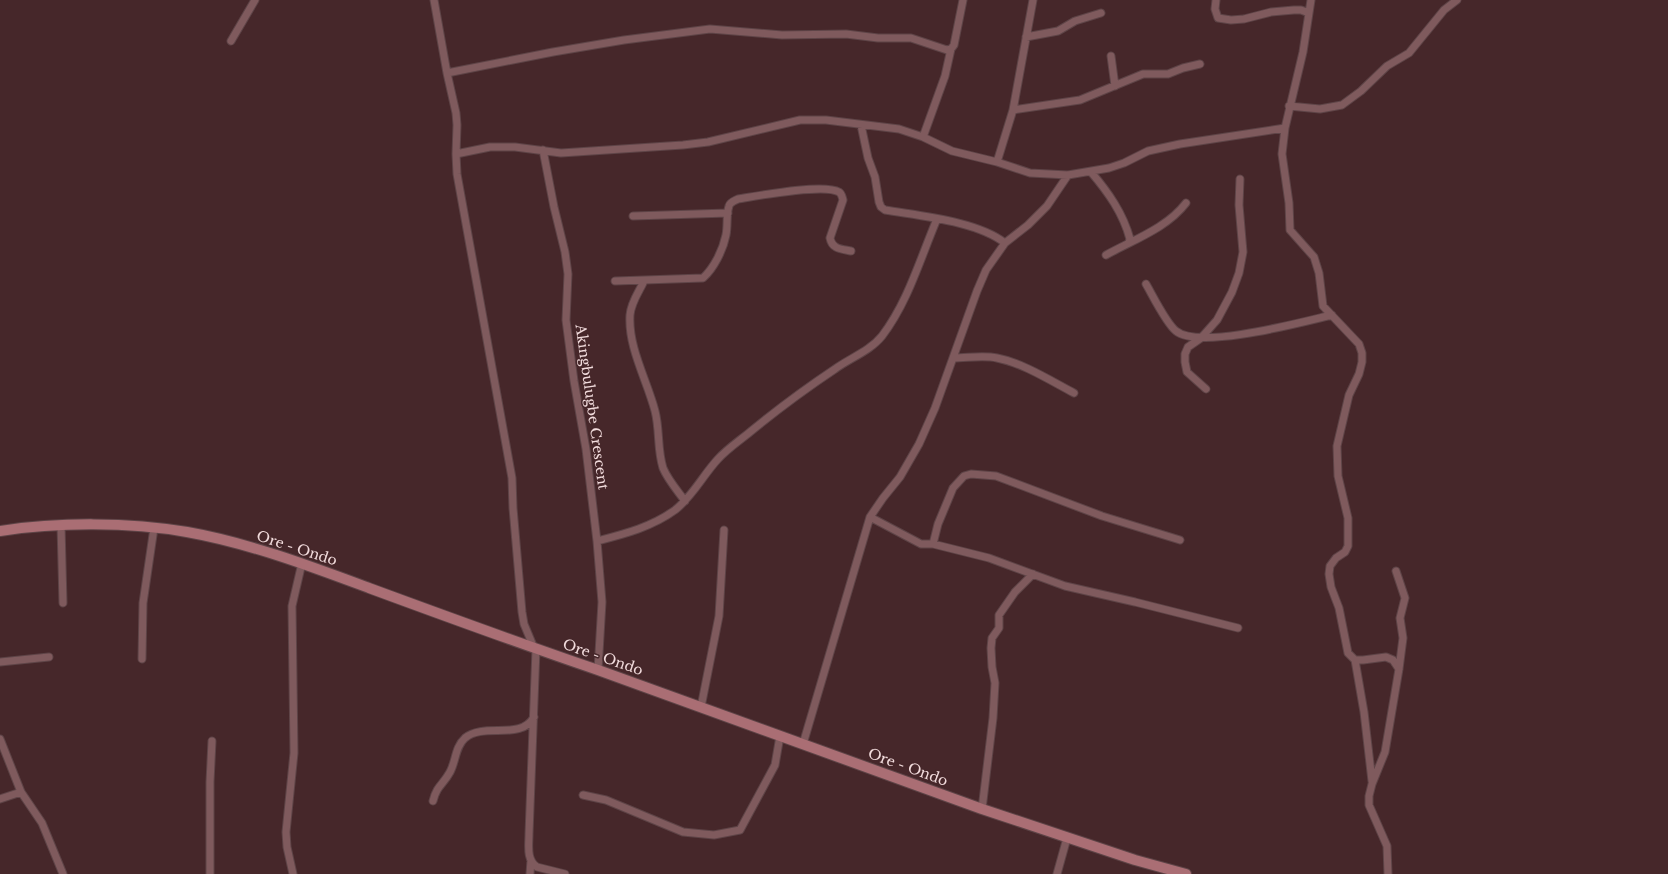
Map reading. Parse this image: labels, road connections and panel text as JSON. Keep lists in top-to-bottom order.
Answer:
{
  "streets": {
    "main road": ["Ore - Ondo"],
    "street": ["Akingbulugbe Crescent"]
  },
  "crossings": [
    ["Akingbulugbe Crescent", "Ore - Ondo"]
  ]
}
